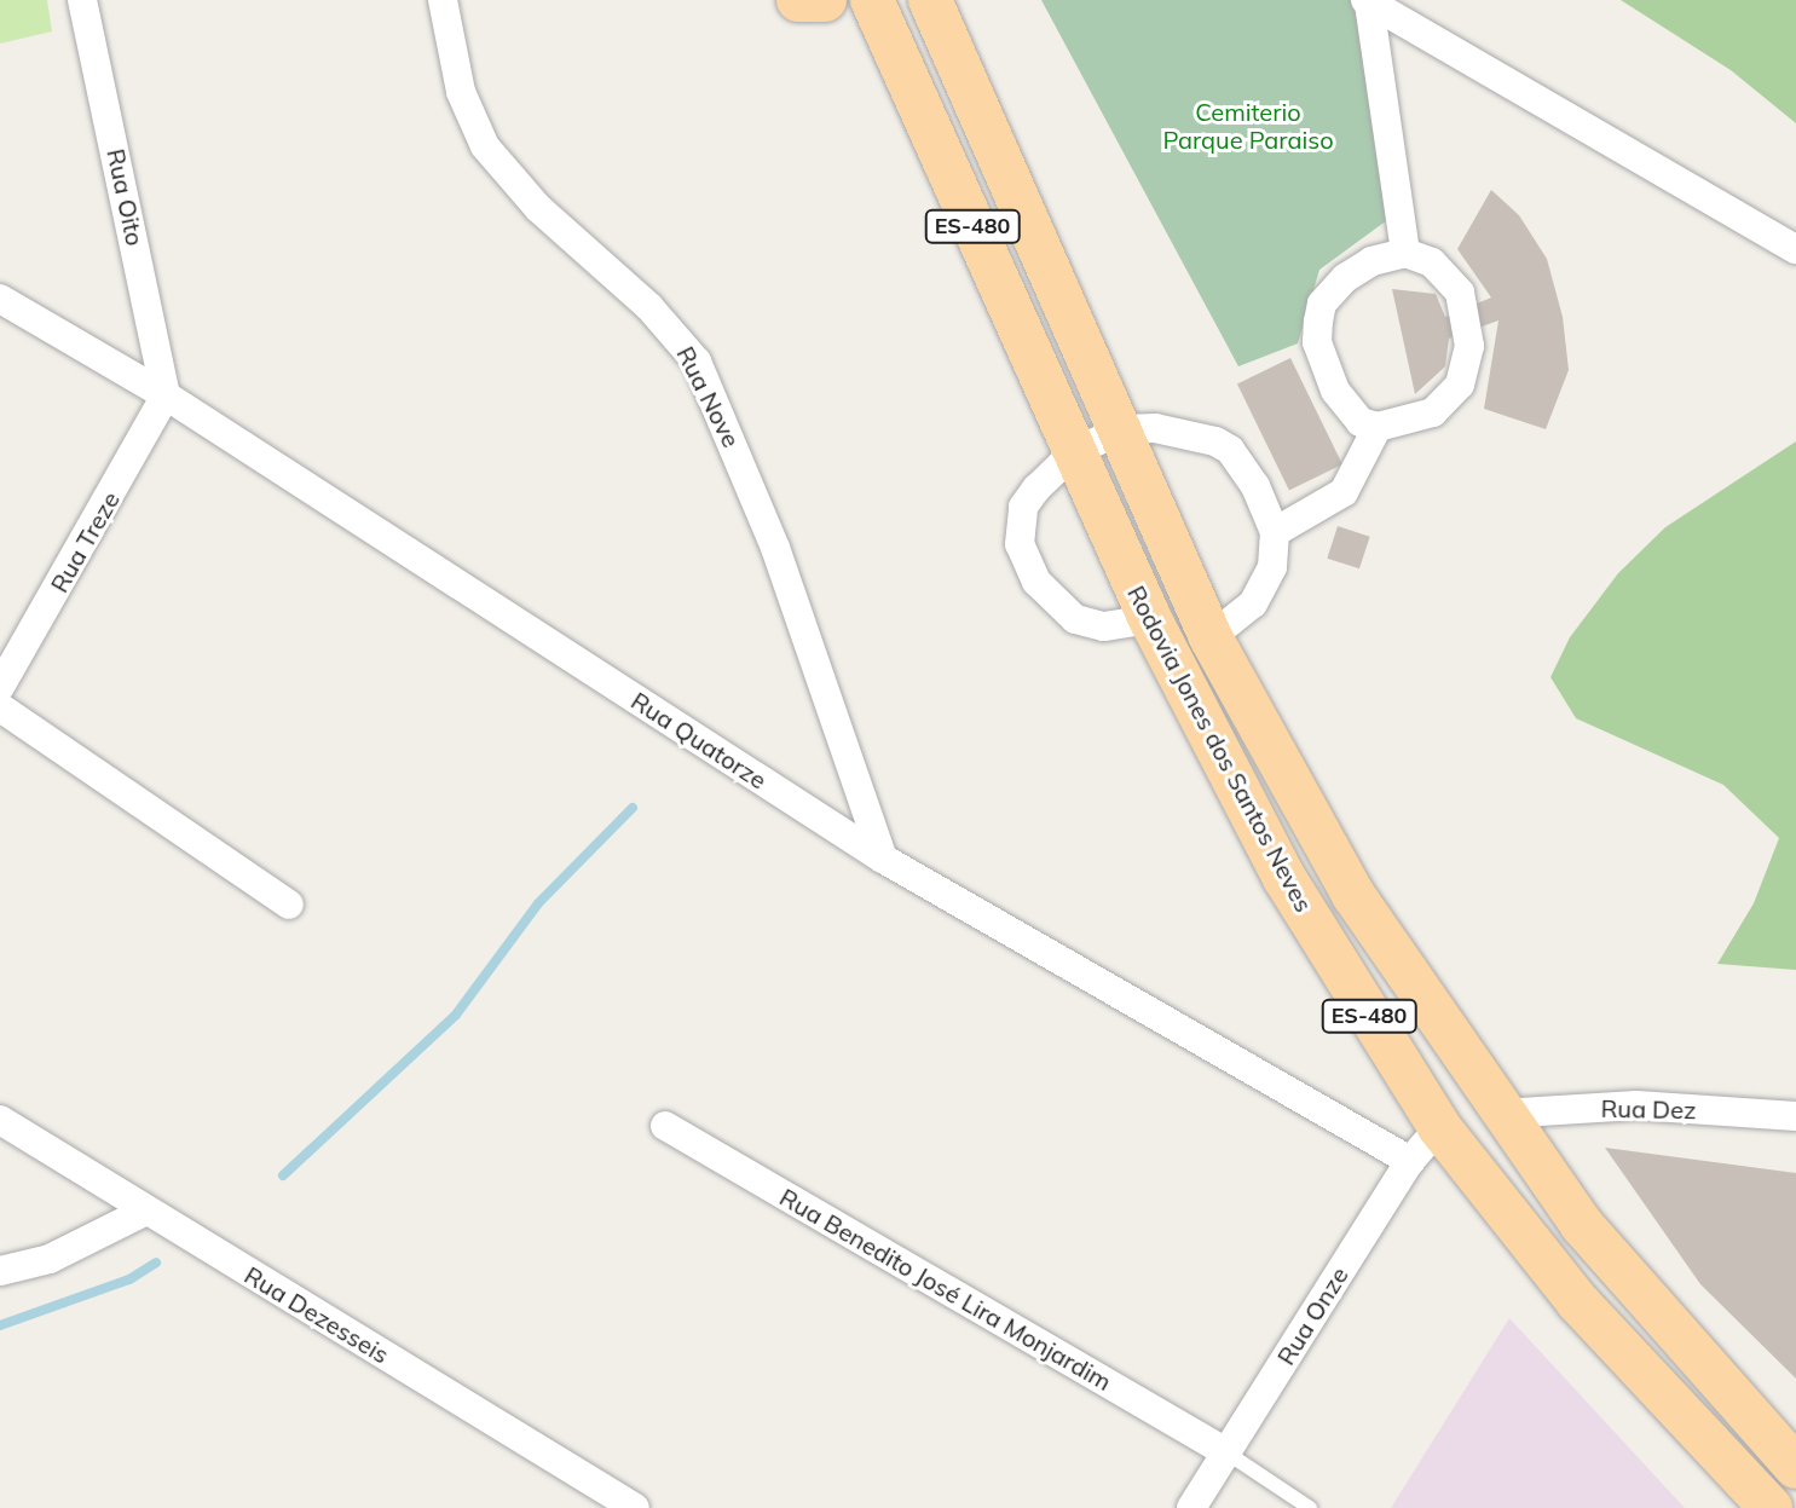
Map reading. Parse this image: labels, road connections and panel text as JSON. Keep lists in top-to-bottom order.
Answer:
{
  "streets": {
    "main road": ["ES-480", "Rodovia Jones dos Santos Neves"],
    "street": [
      "Rua Oito",
      "Rua Nove",
      "Rua Treze",
      "Rua Quatorze",
      "Rua Dez",
      "Rua Benedito José Lira Monjardim",
      "Rua Dezesseis",
      "Rua Onze"
    ]
  },
  "crossings": [
    ["Rua Oito", "Rua Treze"],
    ["Rua Oito", "Rua Quatorze"],
    ["Rua Nove", "Rua Quatorze"],
    ["Rua Treze", "Rua Quatorze"],
    ["Rua Quatorze", "Rua Onze"],
    ["Rodovia Jones dos Santos Neves", "Rua Dez"],
    ["Rodovia Jones dos Santos Neves", "Rua Onze"],
    ["Rua Benedito José Lira Monjardim", "Rua Onze"]
  ],
  "parks": ["Cemiterio Parque Paraiso"]
}
